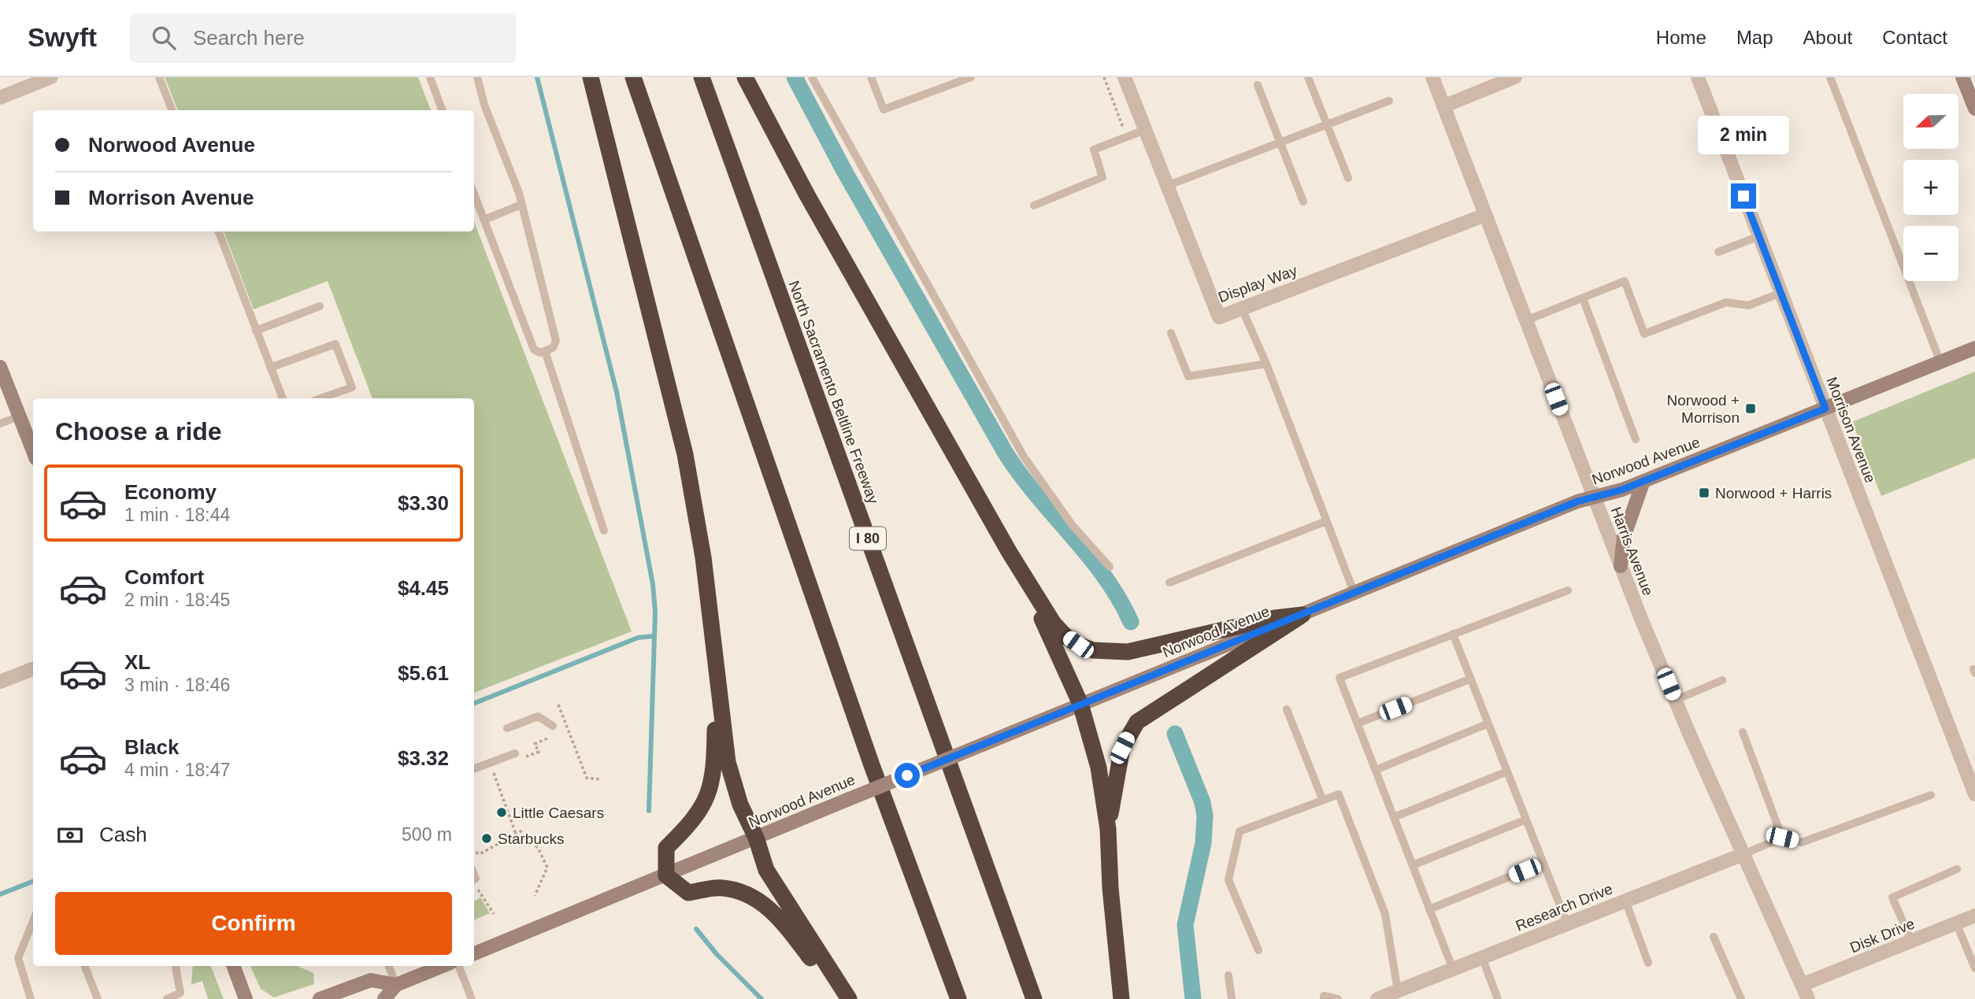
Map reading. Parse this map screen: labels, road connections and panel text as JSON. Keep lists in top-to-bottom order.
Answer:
{
  "streets": {
    "highway": ["North Sacramento Beltline Freeway", "I 80"],
    "main road": ["Norwood Avenue"],
    "street": [
      "Display Way",
      "Morrison Avenue",
      "Harris Avenue",
      "Research Drive",
      "Disk Drive"
    ]
  },
  "crossings": [
    ["Display Way", "Harris Avenue"],
    ["Morrison Avenue", "Norwood Avenue"],
    ["Norwood Avenue", "Harris Avenue"],
    ["Harris Avenue", "Research Drive"],
    ["Harris Avenue", "Disk Drive"]
  ],
  "places": {
    "transit": ["Norwood + Morrison", "Norwood + Harris"],
    "other": ["Little Caesars", "Starbucks"]
  },
  "north": "left",
  "page": {
    "header": "Swyft",
    "search": "Search here",
    "nav": [
      "Home",
      "Map",
      "About",
      "Contact"
    ],
    "map_buttons": ["+", "−"],
    "banner": ["Norwood Avenue", "Morrison Avenue"],
    "bubble": "2 min",
    "heading": "Choose a ride",
    "list": [
      {
        "name": "Economy",
        "note": "1 min · 18:44",
        "value": "$3.30"
      },
      {
        "name": "Comfort",
        "note": "2 min · 18:45",
        "value": "$4.45"
      },
      {
        "name": "XL",
        "note": "3 min · 18:46",
        "value": "$5.61"
      },
      {
        "name": "Black",
        "note": "4 min · 18:47",
        "value": "$3.32"
      }
    ],
    "pay": ["Cash", "500 m"],
    "buttons": "Confirm"
  }
}
